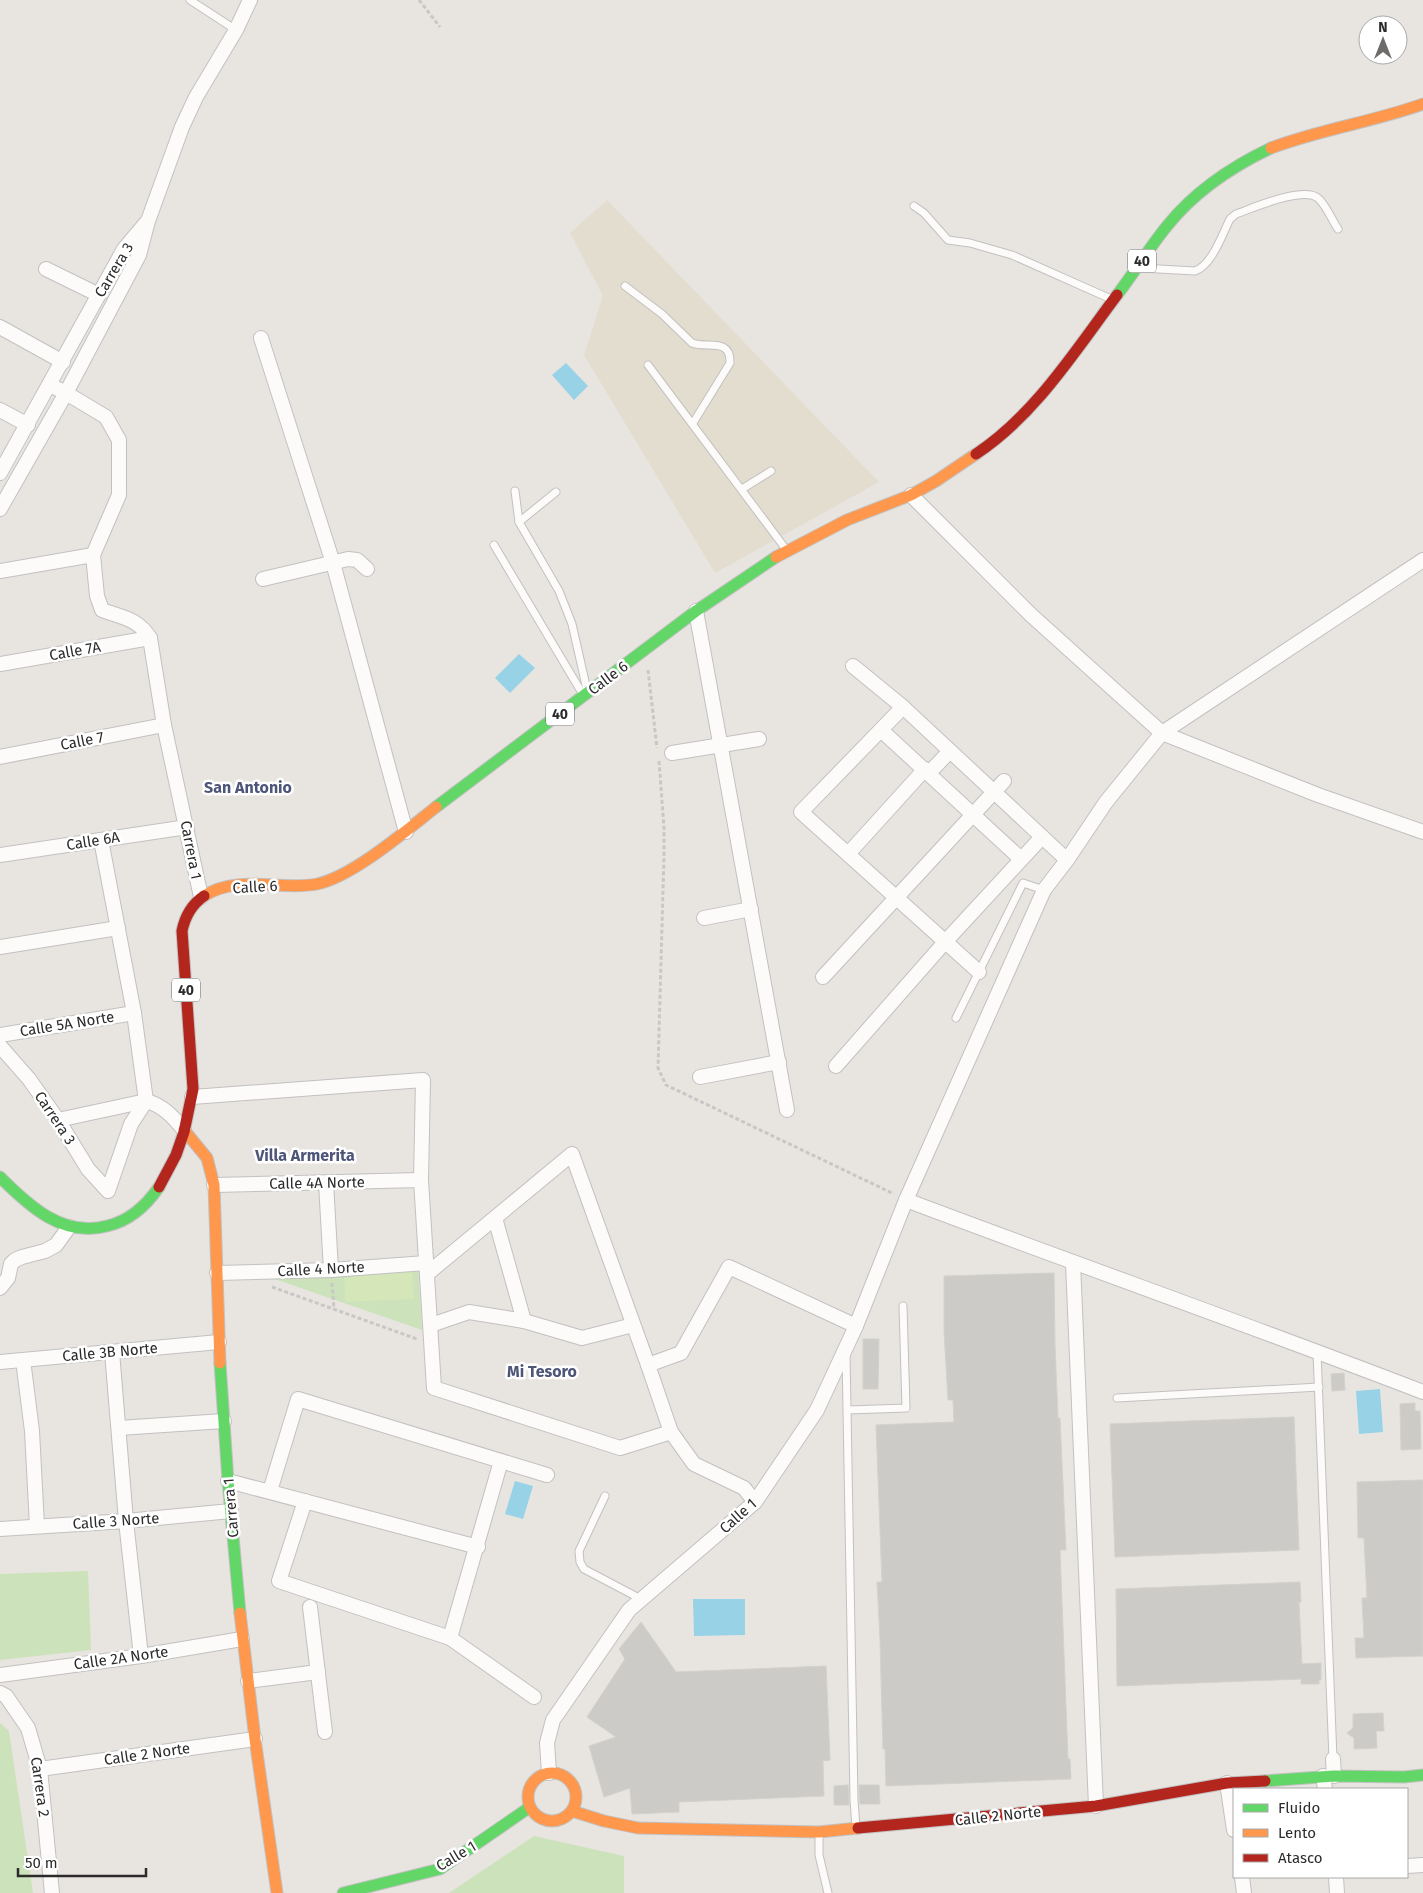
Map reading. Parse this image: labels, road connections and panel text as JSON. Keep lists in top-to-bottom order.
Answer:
{
  "streets": {
    "street": [
      "40",
      "Carrera 3",
      "Calle 7A",
      "Calle 6",
      "Calle 7",
      "Calle 6A",
      "Carrera 1",
      "Calle 5A Norte",
      "Calle 4A Norte",
      "Calle 4 Norte",
      "Calle 3B Norte",
      "Calle 1",
      "Calle 3 Norte",
      "Calle 2A Norte",
      "Calle 2 Norte",
      "Carrera 2"
    ]
  },
  "crossings": [
    ["40", "Calle 6"],
    ["Calle 7A", "Carrera 1"],
    ["Calle 6", "Carrera 1"],
    ["Calle 7", "Carrera 1"],
    ["Calle 6A", "Carrera 1"],
    ["Carrera 1", "Calle 4A Norte"],
    ["Carrera 1", "Calle 4 Norte"],
    ["Carrera 1", "Calle 3B Norte"],
    ["Carrera 1", "Calle 3 Norte"],
    ["Carrera 1", "Calle 2A Norte"],
    ["Carrera 1", "Calle 2 Norte"],
    ["Calle 1", "Calle 2 Norte"],
    ["Calle 2 Norte", "Carrera 2"]
  ],
  "districts": ["San Antonio", "Villa Armerita", "Mi Tesoro"],
  "legend": ["Fluido", "Lento", "Atasco"],
  "scale_bar": "50 m",
  "north": "top"
}
